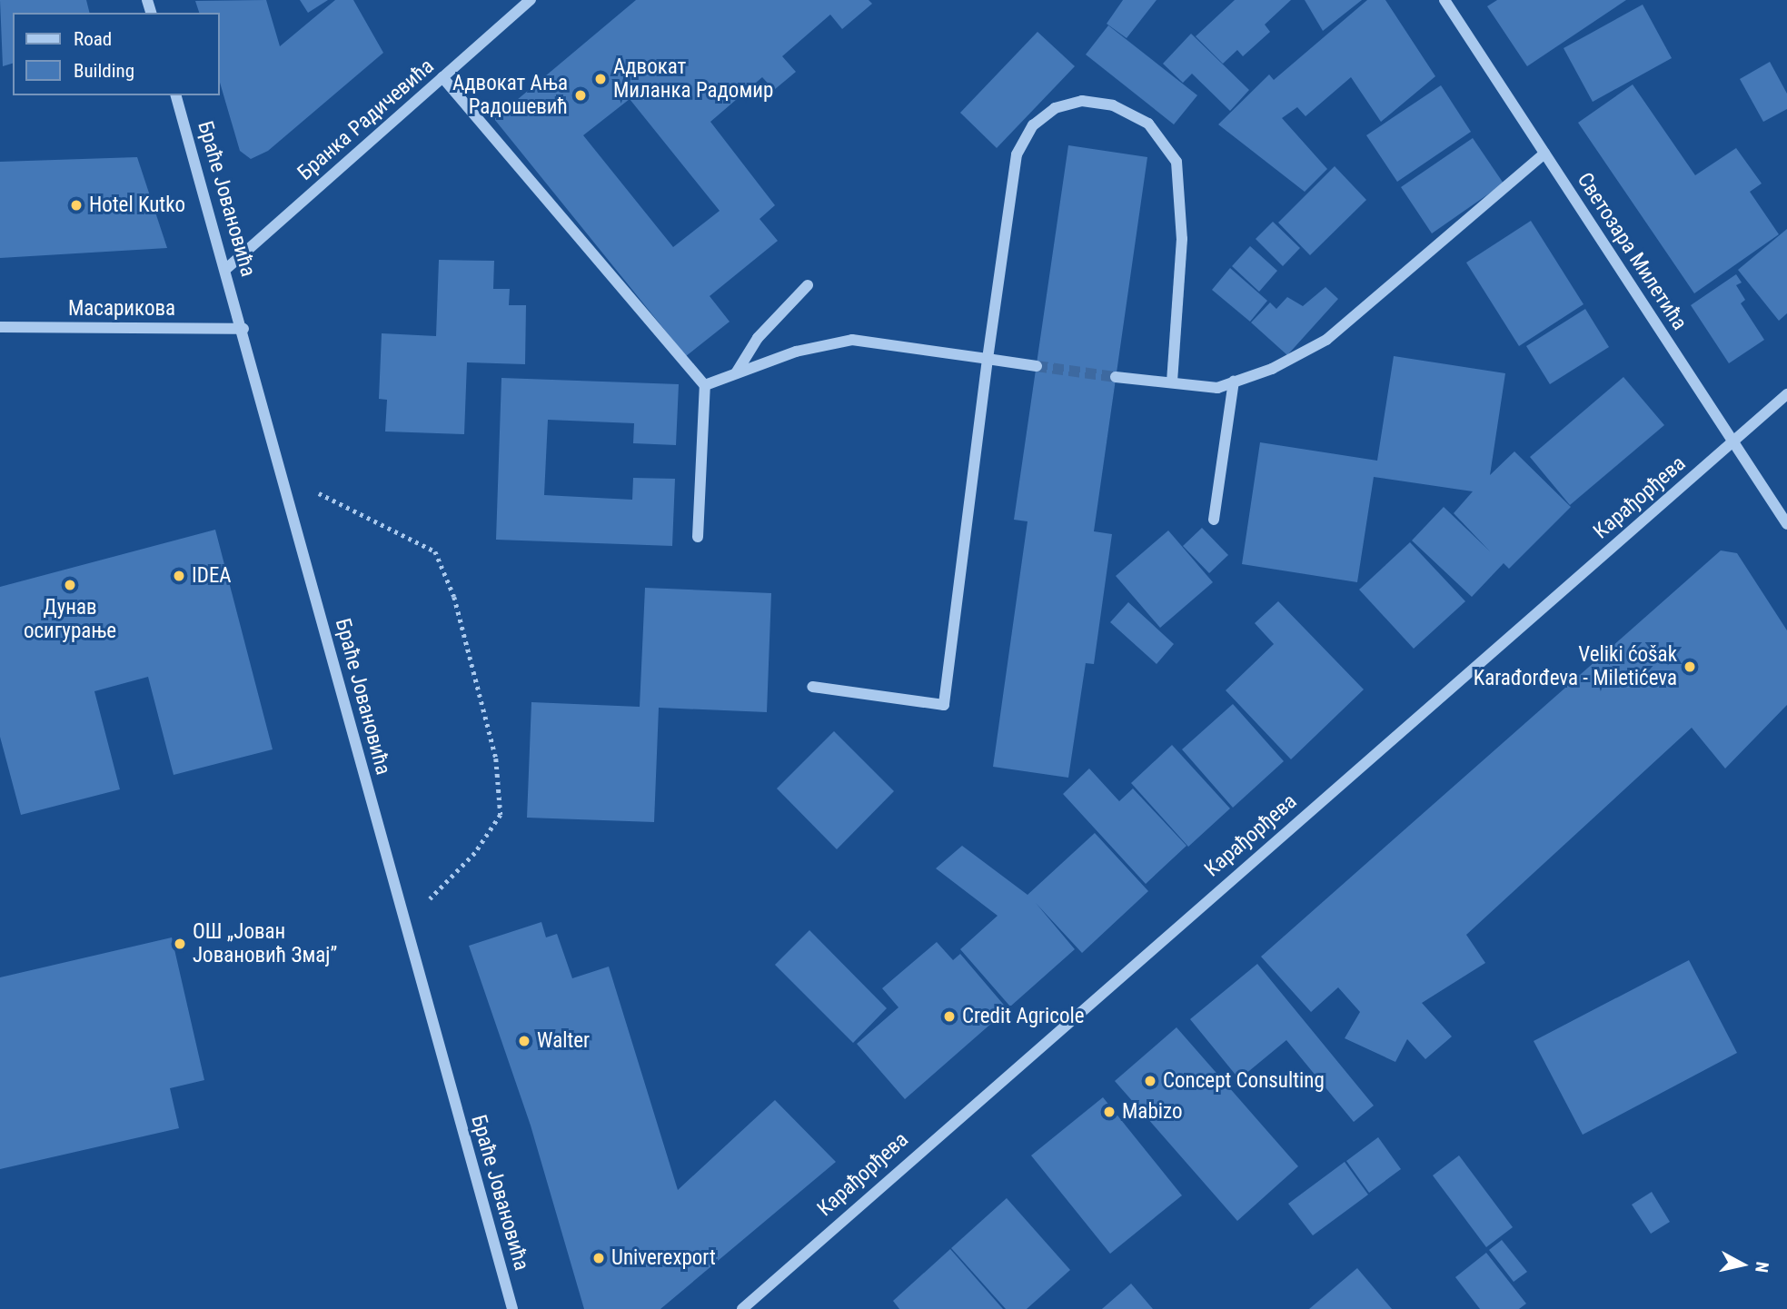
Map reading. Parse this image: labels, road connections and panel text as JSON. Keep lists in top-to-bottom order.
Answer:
{
  "streets": {
    "street": [
      "Бранка Радичевића",
      "Браће Јовановића",
      "Светозара Милетића",
      "Масарикова",
      "Карађорђева"
    ]
  },
  "crossings": [
    ["Бранка Радичевића", "Браће Јовановића"],
    ["Браће Јовановића", "Масарикова"],
    ["Светозара Милетића", "Карађорђева"]
  ],
  "places": [
    "Адвокат Миланка Радомир",
    "Адвокат Ања Радошевић",
    "Hotel Kutko",
    "IDEA",
    "Дунав осигурање",
    "Veliki ćošak Karađorđeva - Miletićeva",
    "ОШ „Јован Јовановић Змај”",
    "Credit Agricole",
    "Walter",
    "Concept Consulting",
    "Mabizo",
    "Univerexport"
  ],
  "legend": ["Road", "Building"],
  "north": "right"
}
